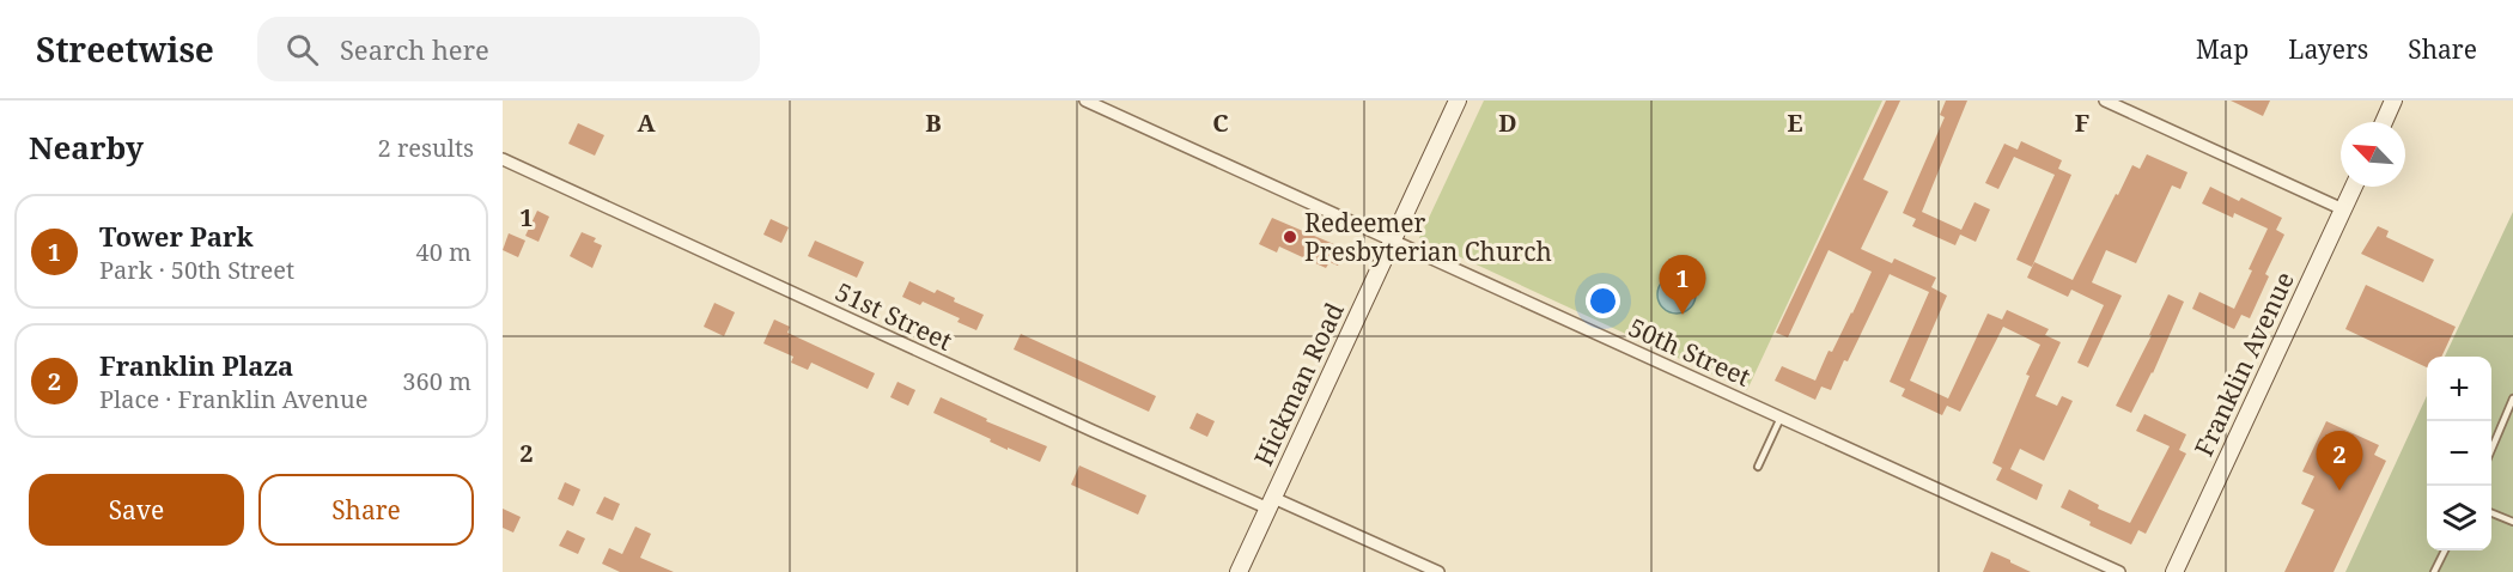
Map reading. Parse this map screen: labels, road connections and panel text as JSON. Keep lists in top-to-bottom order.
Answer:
{
  "streets": {
    "main road": ["Franklin Avenue", "Hickman Road"],
    "street": ["51st Street", "50th Street"]
  },
  "crossings": [
    ["51st Street", "Hickman Road"],
    ["50th Street", "Hickman Road"]
  ],
  "places": ["Redeemer Presbyterian Church"],
  "north": "top left",
  "page": {
    "header": "Streetwise",
    "search": "Search here",
    "nav": ["Map", "Layers", "Share"],
    "heading": ["Nearby", "2 results"],
    "list": [
      {
        "mark": "1",
        "name": "Tower Park",
        "note": "Park · 50th Street",
        "value": "40 m"
      },
      {
        "mark": "2",
        "name": "Franklin Plaza",
        "note": "Place · Franklin Avenue",
        "value": "360 m"
      }
    ],
    "pins": ["1", "2"],
    "map_buttons": ["+", "−"],
    "buttons": ["Save", "Share"]
  },
  "grid": {
    "columns": [
      "A",
      "B",
      "C",
      "D",
      "E",
      "F"
    ],
    "rows": ["1", "2"]
  }
}
